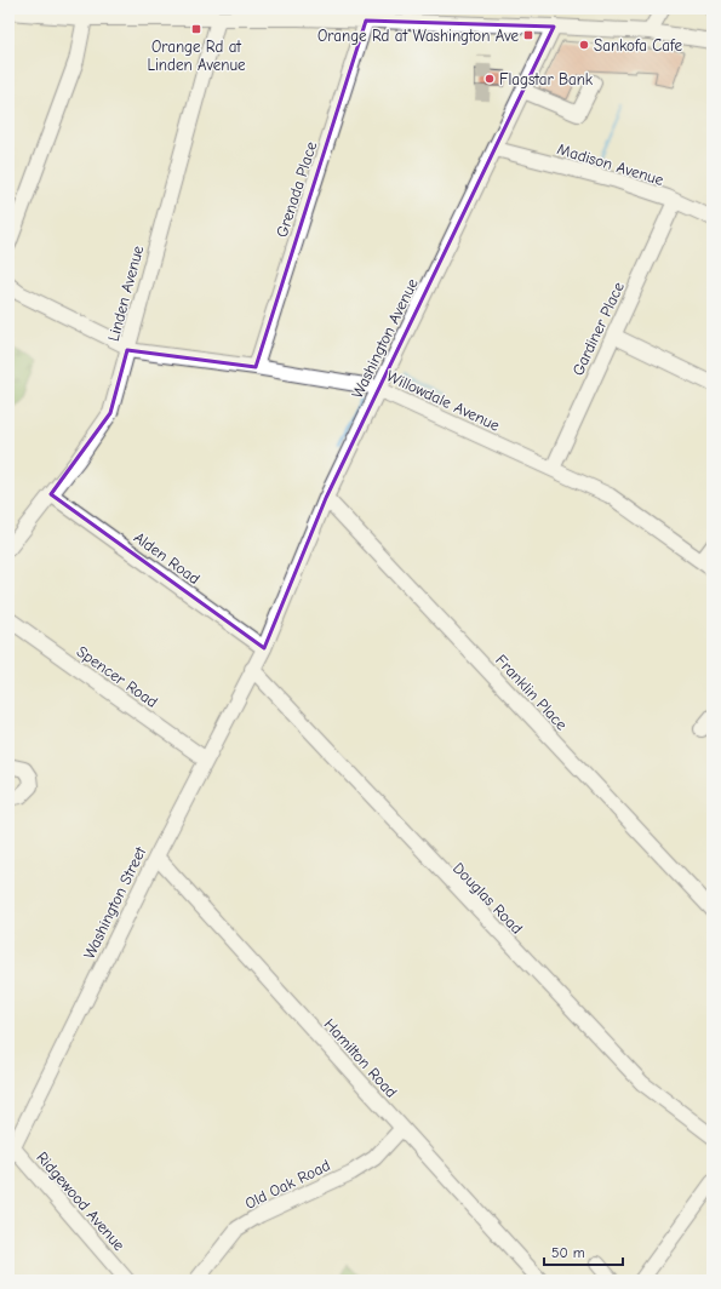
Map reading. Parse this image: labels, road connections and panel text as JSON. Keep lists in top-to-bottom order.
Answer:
{
  "streets": {
    "street": [
      "Madison Avenue",
      "Grenada Place",
      "Linden Avenue",
      "Gardiner Place",
      "Washington Avenue",
      "Willowdale Avenue",
      "Alden Road",
      "Spencer Road",
      "Franklin Place",
      "Douglas Road",
      "Washington Street",
      "Hamilton Road",
      "Old Oak Road",
      "Ridgewood Avenue"
    ]
  },
  "crossings": [
    ["Madison Avenue", "Gardiner Place"],
    ["Madison Avenue", "Washington Avenue"],
    ["Grenada Place", "Willowdale Avenue"],
    ["Linden Avenue", "Willowdale Avenue"],
    ["Linden Avenue", "Alden Road"],
    ["Gardiner Place", "Willowdale Avenue"],
    ["Washington Avenue", "Willowdale Avenue"],
    ["Washington Avenue", "Alden Road"],
    ["Washington Avenue", "Franklin Place"],
    ["Washington Avenue", "Douglas Road"],
    ["Washington Avenue", "Washington Street"],
    ["Spencer Road", "Washington Street"],
    ["Douglas Road", "Washington Street"],
    ["Washington Street", "Hamilton Road"],
    ["Washington Street", "Ridgewood Avenue"],
    ["Hamilton Road", "Old Oak Road"]
  ],
  "places": {
    "transit": ["Orange Rd at Linden Avenue", "Orange Rd at Washington Ave"],
    "other": ["Sankofa Cafe", "Flagstar Bank"]
  },
  "scale_bar": "50 m"
}
